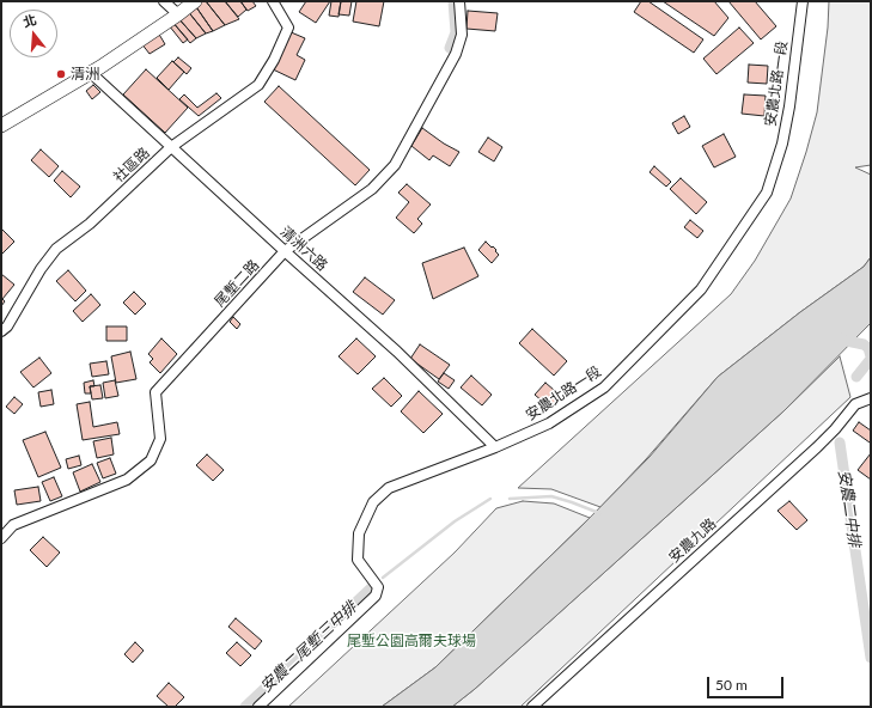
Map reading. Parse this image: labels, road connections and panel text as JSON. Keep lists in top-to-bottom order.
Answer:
{
  "streets": {
    "street": [
      "安農北路一段",
      "社區路",
      "清洲六路",
      "尾塹二路",
      "安農九路"
    ]
  },
  "crossings": [
    ["安農北路一段", "清洲六路"],
    ["社區路", "清洲六路"],
    ["清洲六路", "尾塹二路"]
  ],
  "water": ["安農二中排", "安農二尾塹三中排"],
  "parks": ["尾塹公園高爾夫球場"],
  "places": ["清洲"],
  "scale_bar": "50 m",
  "north": "top"
}
